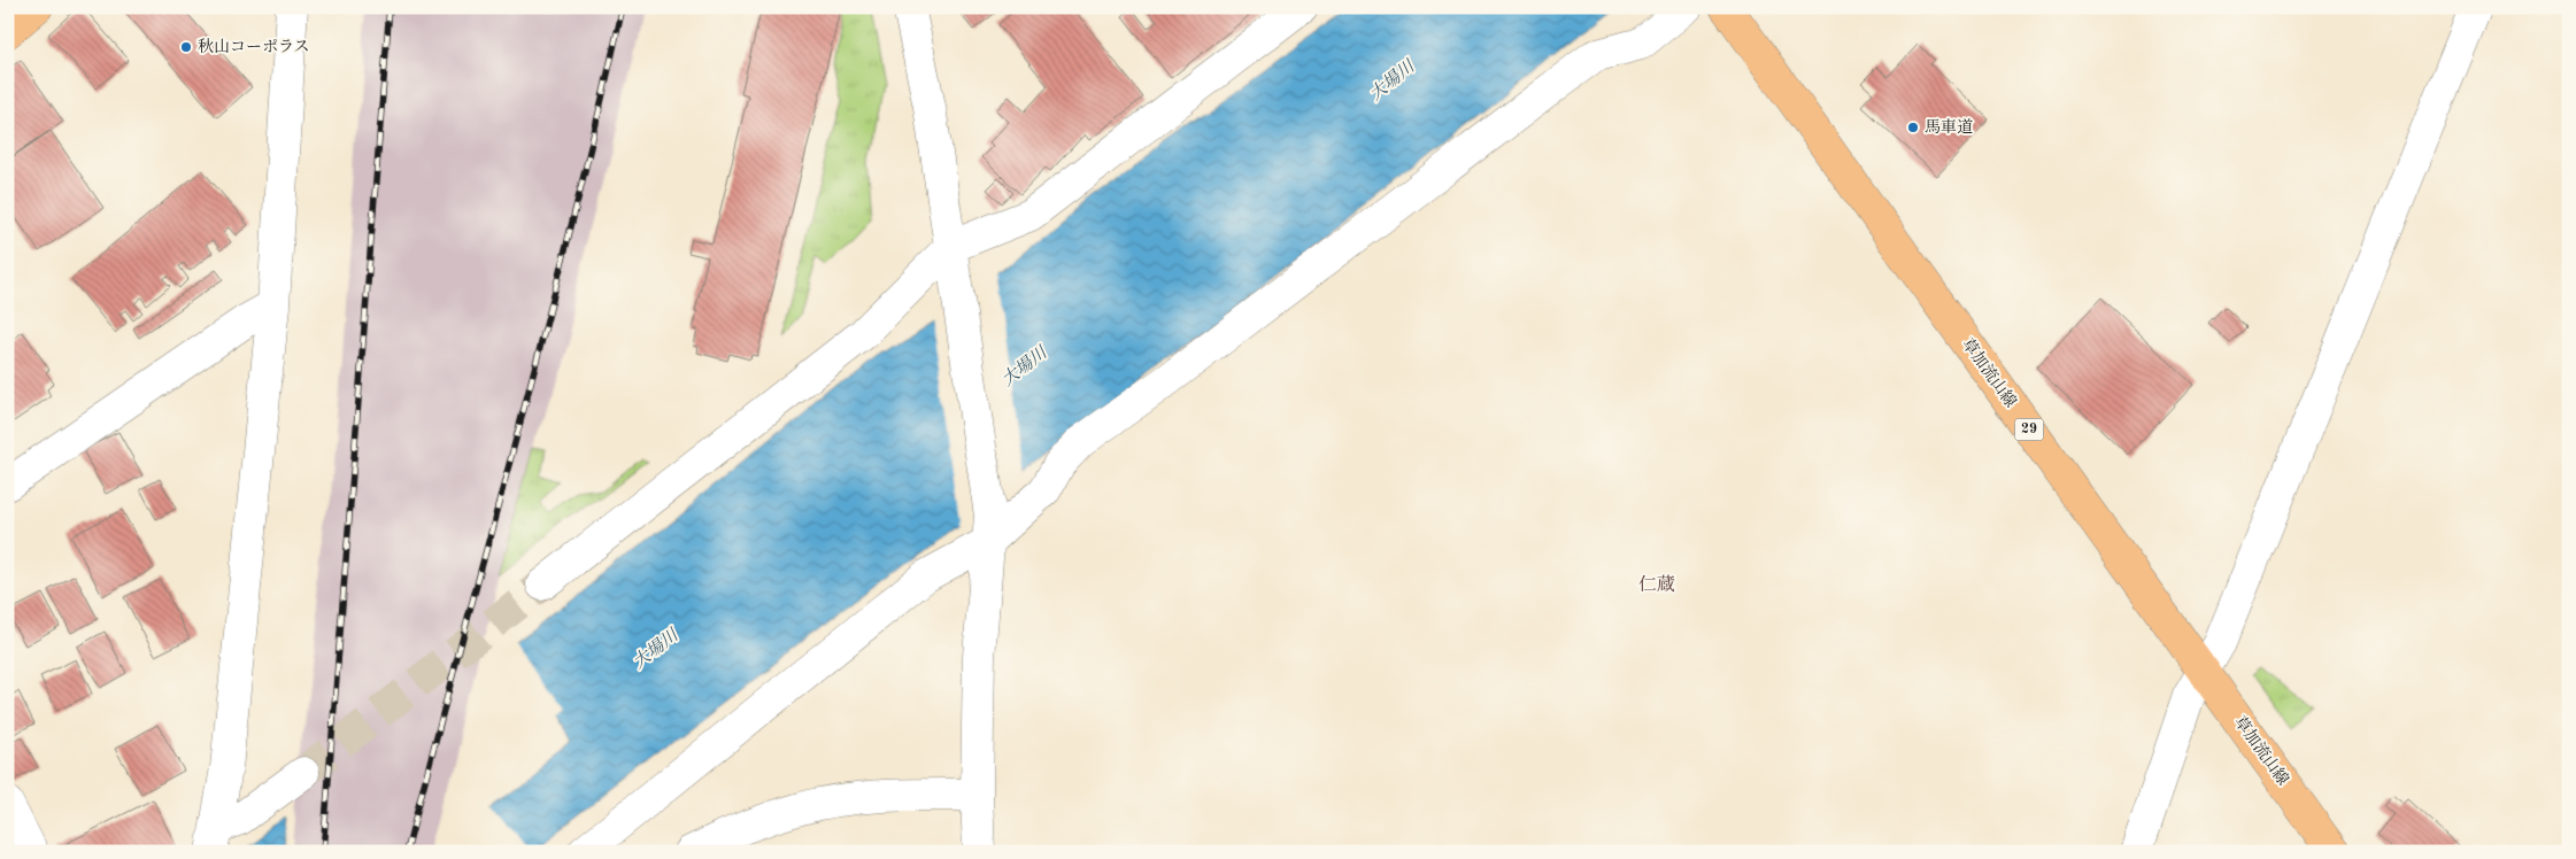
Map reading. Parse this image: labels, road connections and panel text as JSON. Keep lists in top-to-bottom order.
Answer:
{
  "streets": {
    "main road": ["草加流山線", "29"]
  },
  "districts": ["仁蔵"],
  "water": ["大場川"],
  "places": ["秋山コーポラス", "馬車道"]
}
